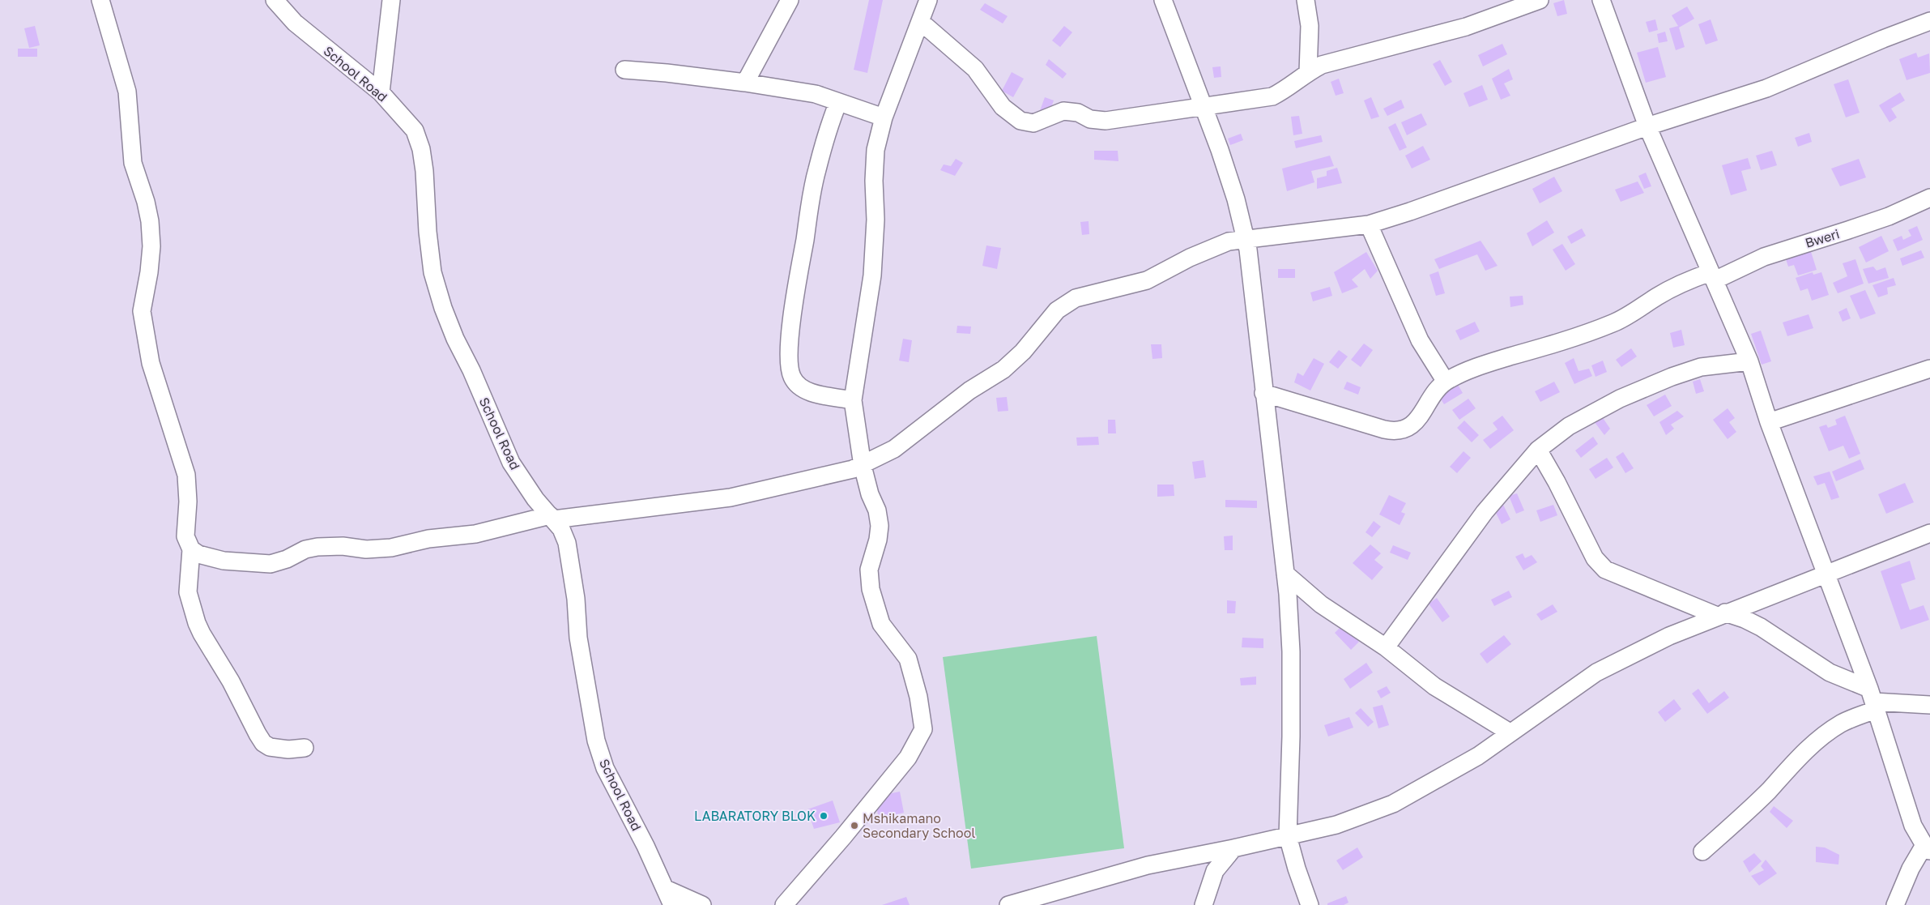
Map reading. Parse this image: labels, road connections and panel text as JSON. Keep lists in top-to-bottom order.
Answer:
{
  "streets": {
    "street": ["School Road", "Bweri"]
  },
  "places": ["LABARATORY BLOK", "Mshikamano Secondary School"]
}
